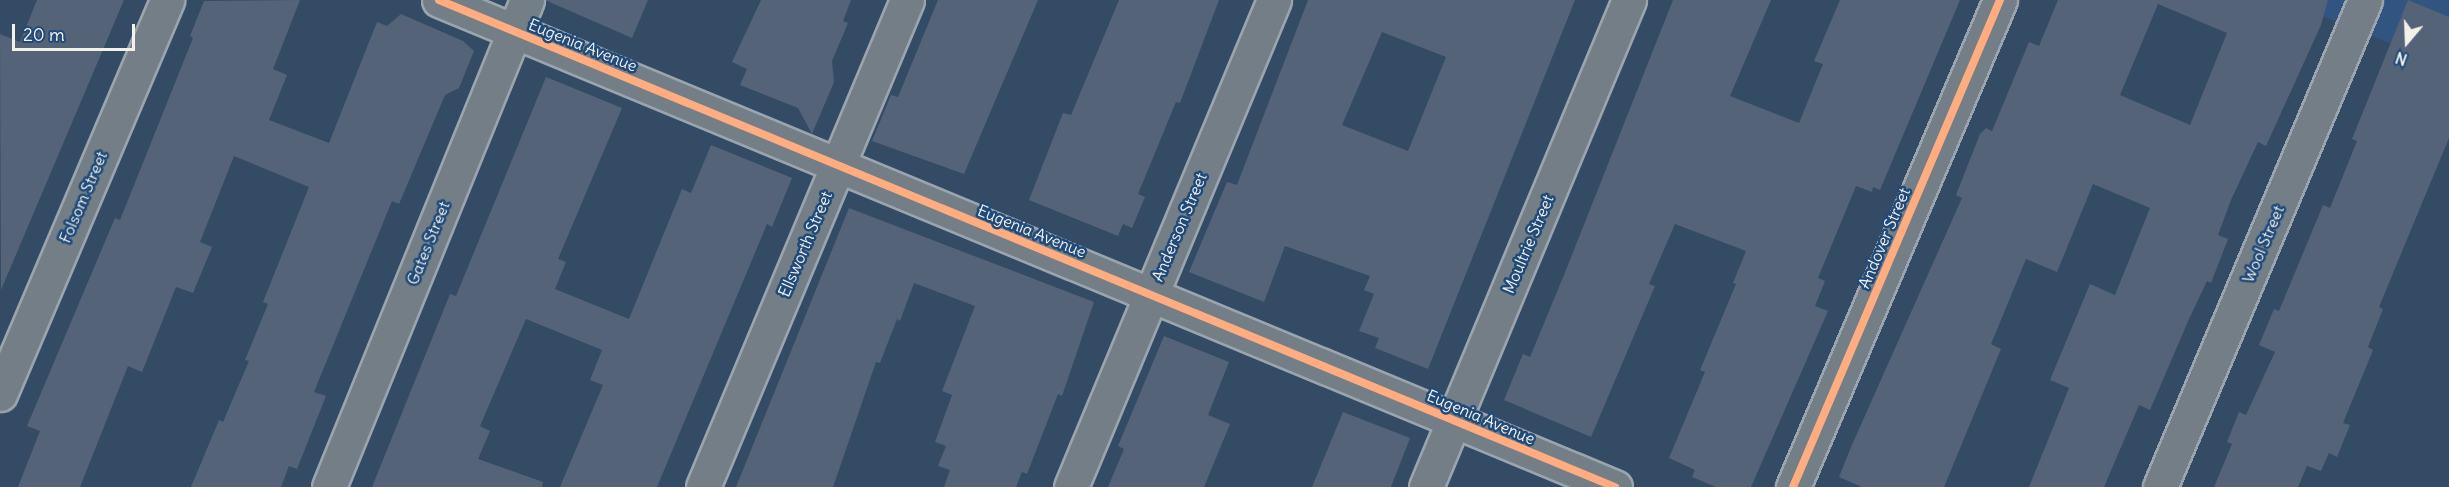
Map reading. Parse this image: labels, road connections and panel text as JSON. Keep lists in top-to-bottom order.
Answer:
{
  "streets": {
    "street": [
      "Eugenia Avenue",
      "Folsom Street",
      "Anderson Street",
      "Andover Street",
      "Gates Street",
      "Ellsworth Street",
      "Moultrie Street",
      "Wool Street"
    ]
  },
  "crossings": [
    ["Eugenia Avenue", "Anderson Street"],
    ["Eugenia Avenue", "Gates Street"],
    ["Eugenia Avenue", "Ellsworth Street"],
    ["Eugenia Avenue", "Moultrie Street"]
  ],
  "scale_bar": "20 m",
  "north": "bottom"
}
